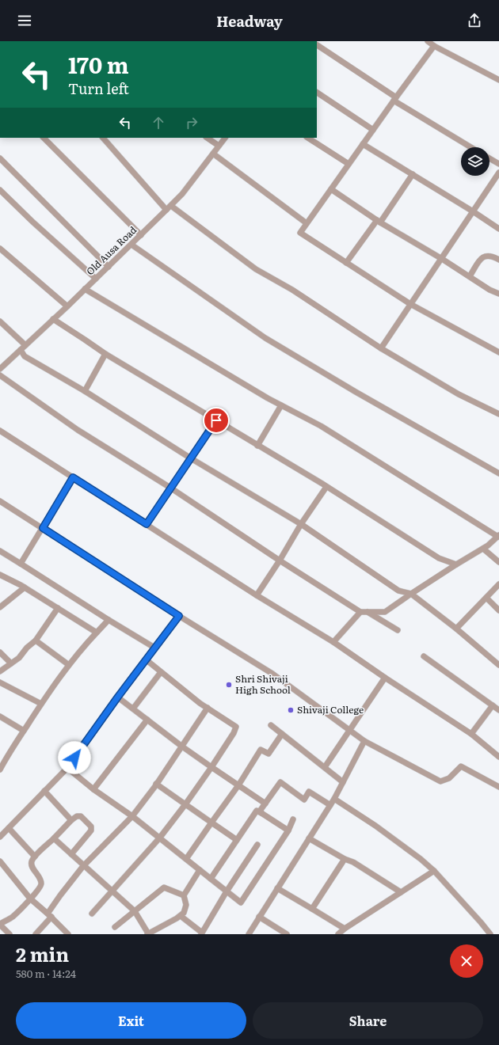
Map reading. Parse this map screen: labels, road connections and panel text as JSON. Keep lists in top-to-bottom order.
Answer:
{
  "streets": {
    "street": ["Old Ausa Road"]
  },
  "places": ["Shri Shivaji High School", "Shivaji College"],
  "page": {
    "header": "Headway",
    "turn": ["170 m", "Turn left"],
    "heading": ["2 min", "580 m · 14:24"],
    "buttons": ["Exit", "Share"]
  }
}
